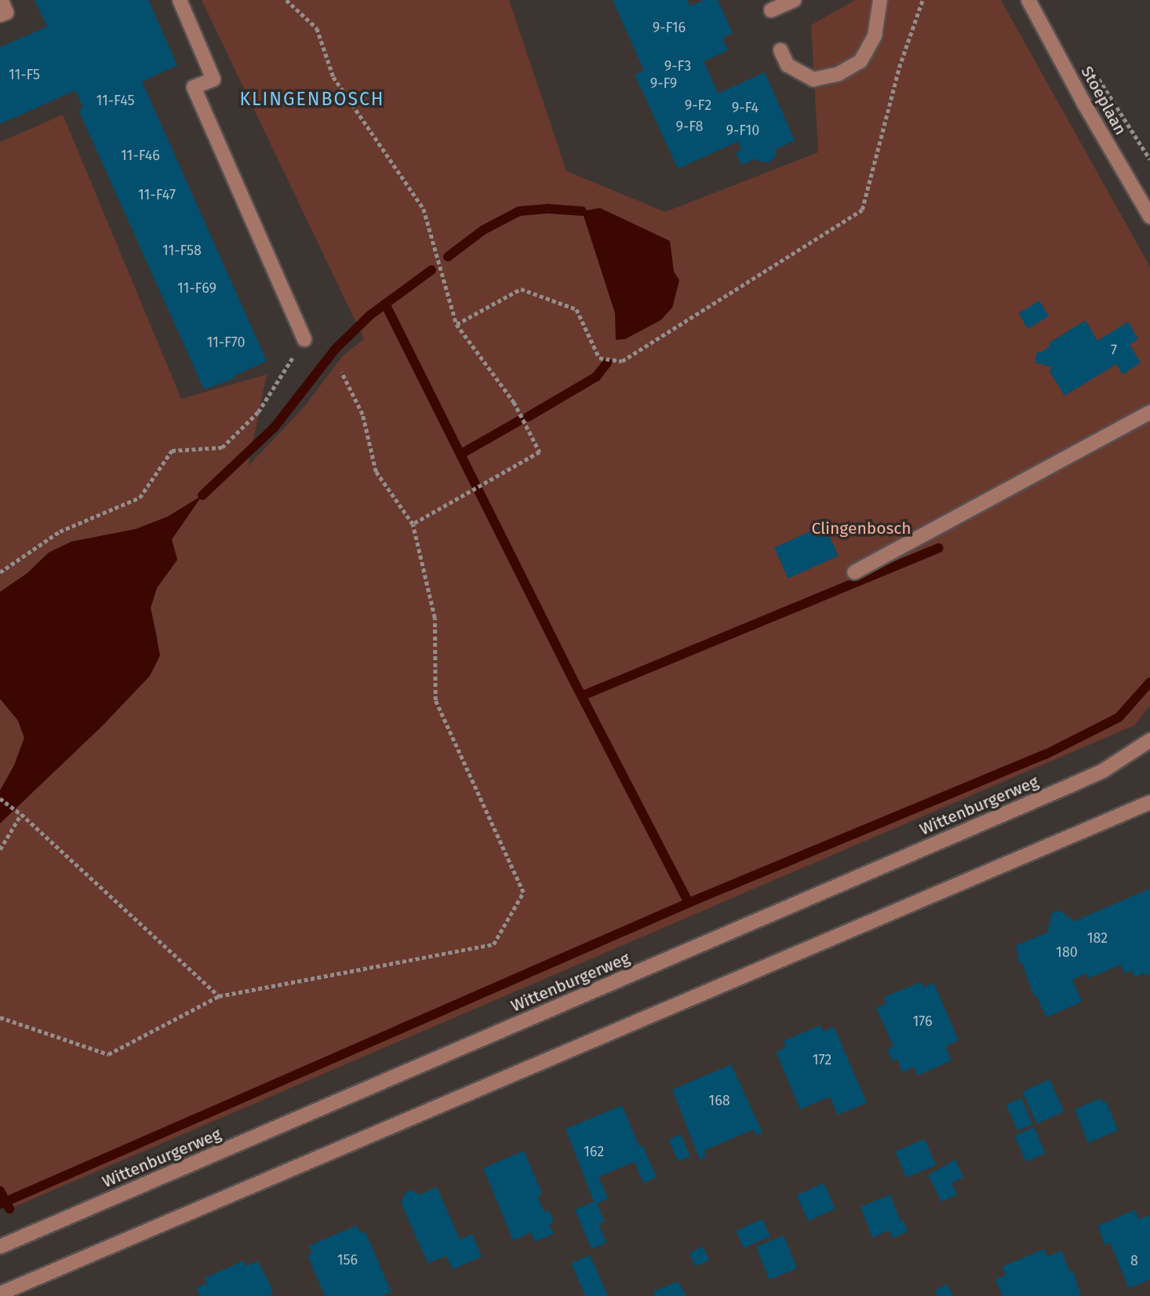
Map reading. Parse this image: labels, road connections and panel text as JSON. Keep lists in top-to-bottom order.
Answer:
{
  "streets": {
    "street": ["Stoeplaan", "Wittenburgerweg"]
  },
  "districts": ["KLINGENBOSCH"],
  "parks": ["Clingenbosch"],
  "house_numbers": [
    "9-F16",
    "9-F3",
    "11-F5",
    "9-F9",
    "11-F45",
    "9-F2",
    "9-F4",
    "9-F8",
    "9-F10",
    "11-F46",
    "11-F47",
    "11-F58",
    "11-F69",
    "11-F70",
    "7",
    "182",
    "180",
    "176",
    "172",
    "168",
    "162",
    "156",
    "8"
  ]
}
